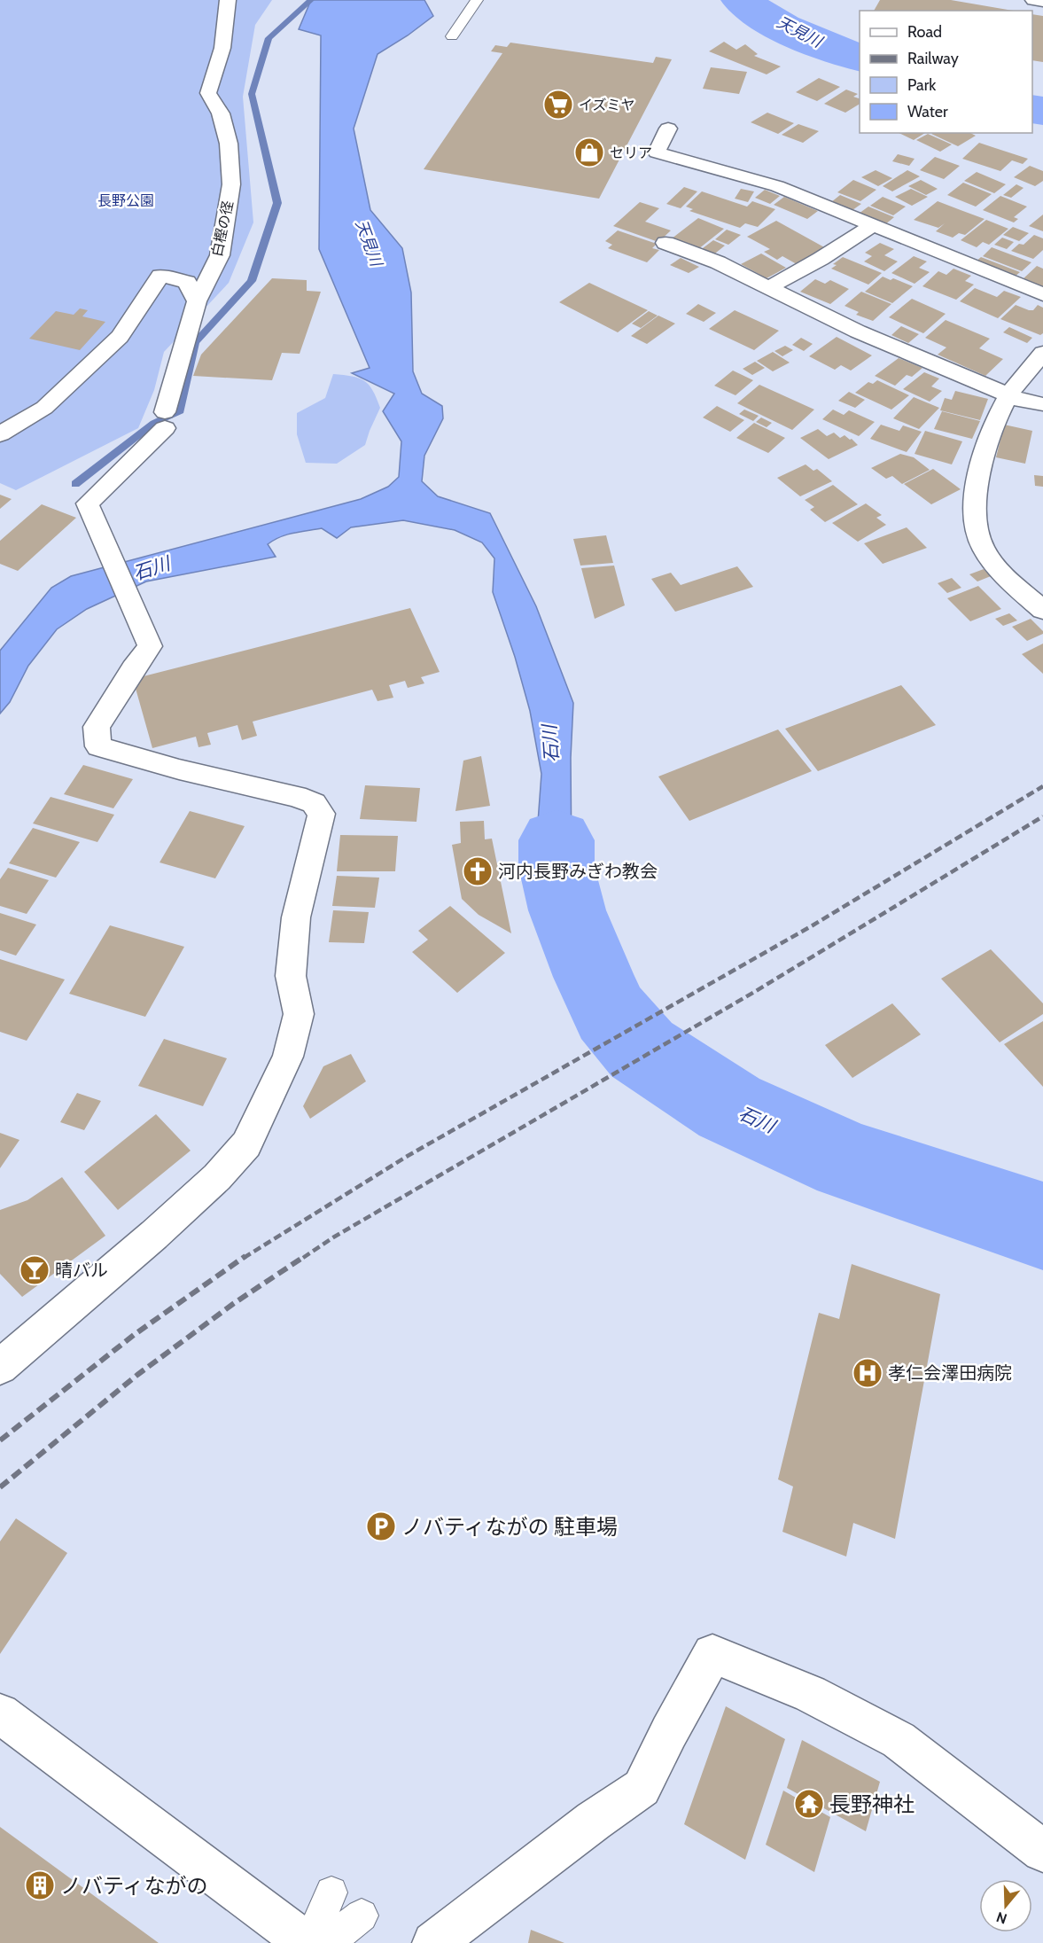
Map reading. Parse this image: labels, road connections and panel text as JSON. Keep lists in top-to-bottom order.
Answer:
{
  "streets": {
    "street": ["白樫の径"]
  },
  "water": ["天見川", "石川"],
  "parks": ["長野公園"],
  "places": {
    "supermarket": ["イズミヤ"],
    "shop": ["セリア"],
    "church": ["河内長野みぎわ教会"],
    "bar": ["晴バル"],
    "hospital": ["孝仁会澤田病院"],
    "parking": ["ノバティながの 駐車場"],
    "temple": ["長野神社"],
    "building": ["ノバティながの"]
  },
  "legend": [
    "Road",
    "Railway",
    "Park",
    "Water"
  ],
  "north": "bottom"
}
